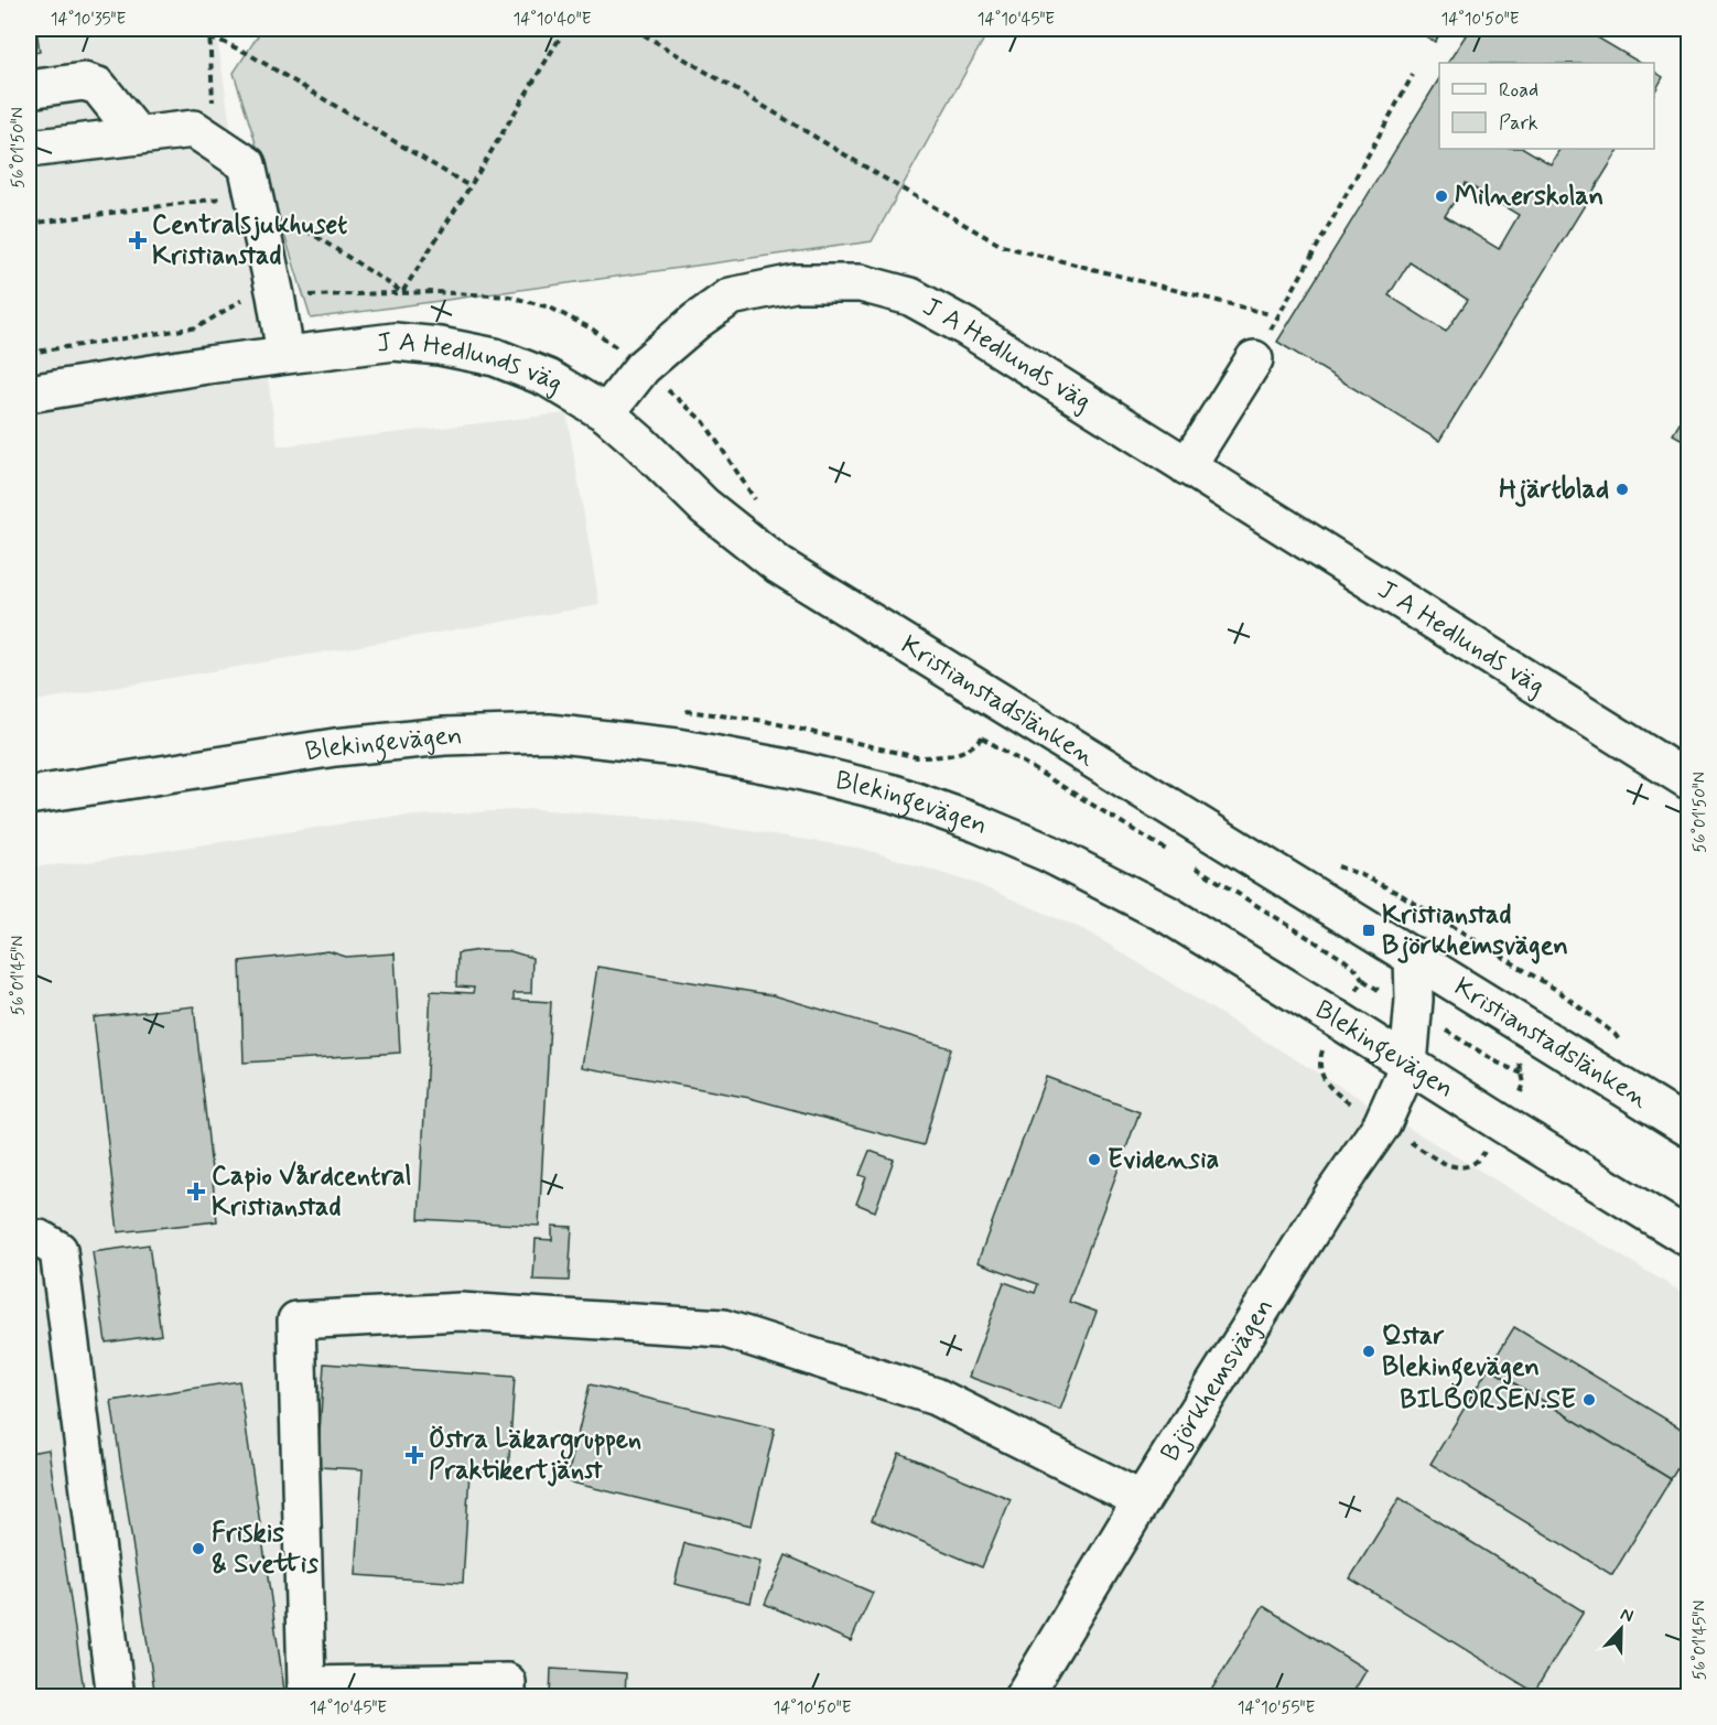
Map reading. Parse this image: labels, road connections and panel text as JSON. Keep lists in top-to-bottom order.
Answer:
{
  "streets": {
    "street": [
      "J A Hedlunds väg",
      "Kristianstadslänken",
      "Blekingevägen",
      "Björkhemsvägen"
    ]
  },
  "crossings": [
    ["J A Hedlunds väg", "Kristianstadslänken"],
    ["Kristianstadslänken", "Blekingevägen"],
    ["Kristianstadslänken", "Björkhemsvägen"],
    ["Blekingevägen", "Björkhemsvägen"]
  ],
  "places": {
    "other": [
      "Milnerskolan",
      "Hjärtblad",
      "Evidensia",
      "Qstar Blekingevägen",
      "BILBORSEN.SE",
      "Friskis & Svettis"
    ],
    "health": ["Centralsjukhuset Kristianstad", "Capio Vårdcentral Kristianstad", "Östra Läkargruppen Praktikertjänst"],
    "transit": ["Kristianstad Björkhemsvägen"]
  },
  "legend": ["Road", "Park"],
  "north": "top",
  "coordinates": [
    "14°10'35\"E",
    "14°10'40\"E",
    "14°10'45\"E",
    "14°10'50\"E",
    "56°01'50\"N",
    "56°01'45\"N",
    "14°10'55\"E"
  ]
}
